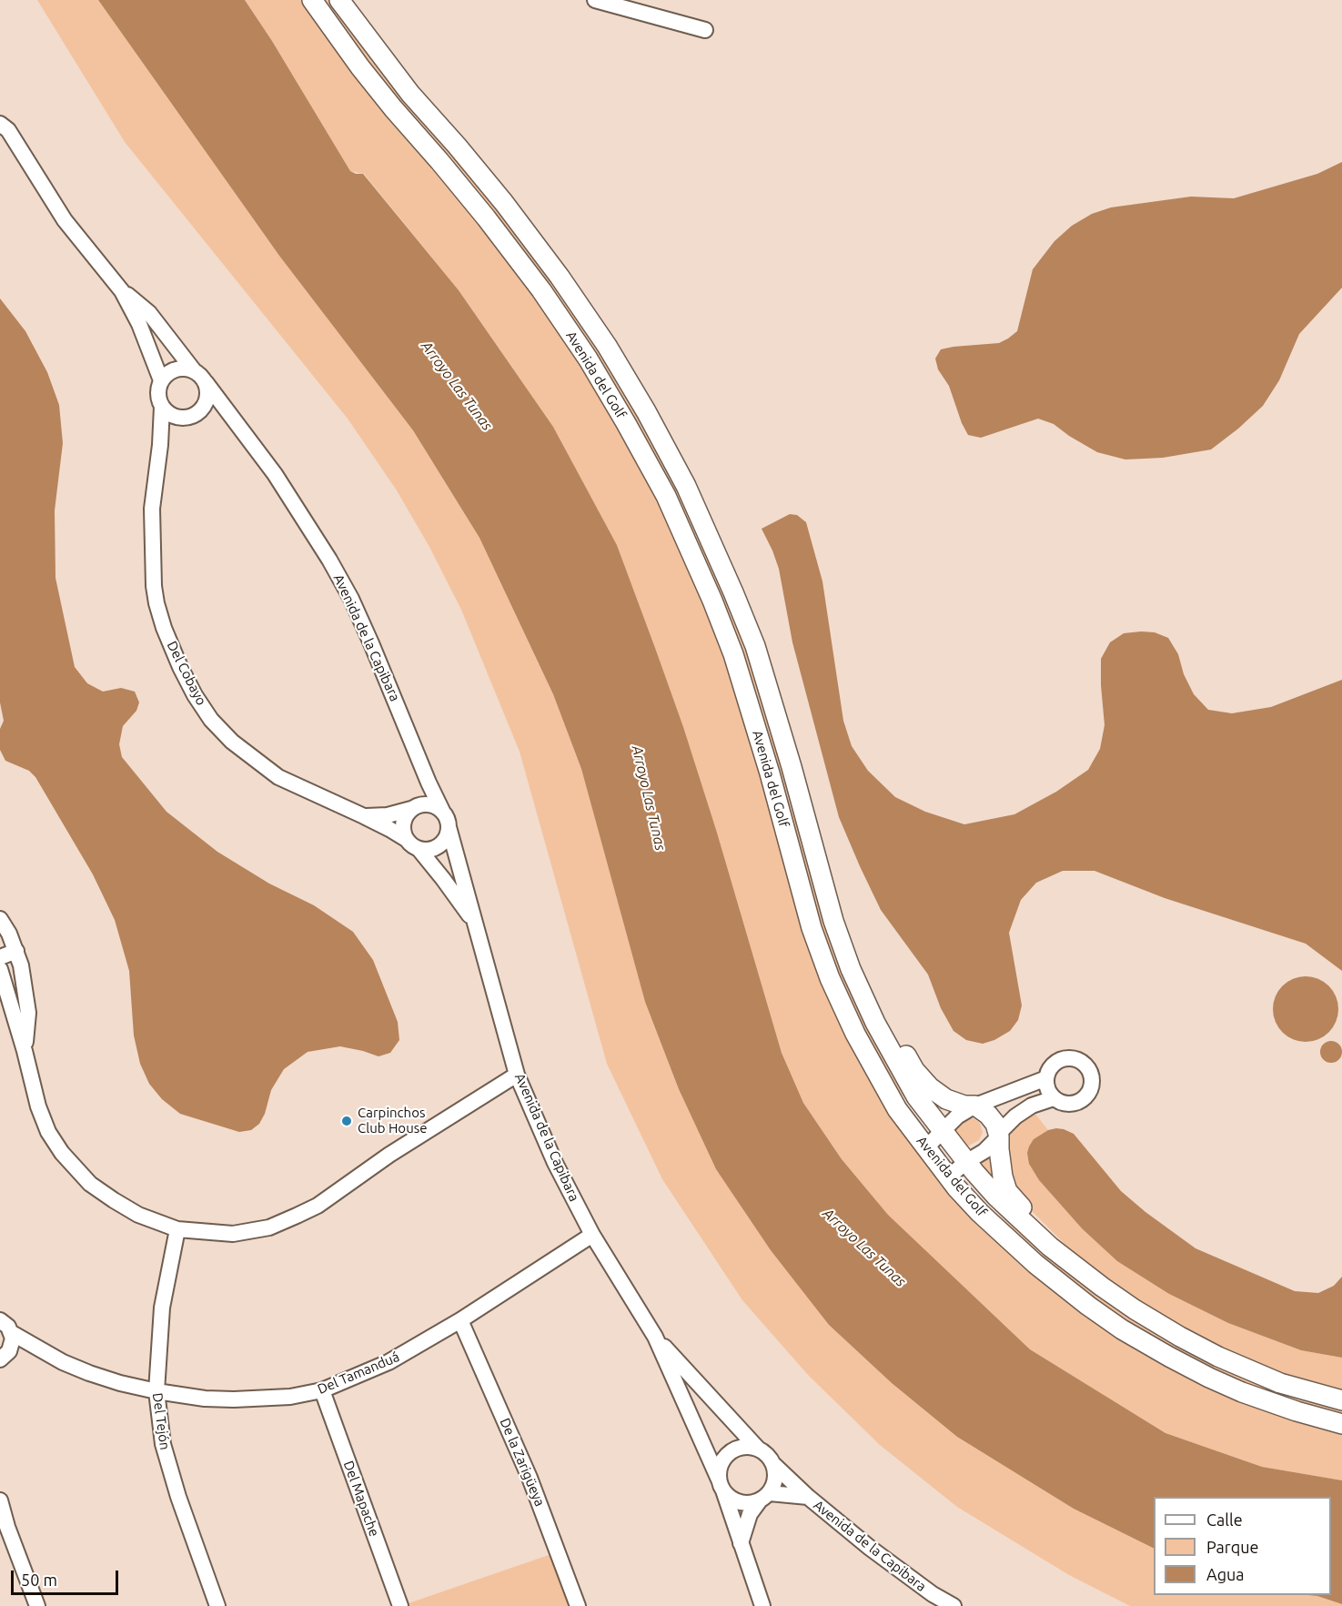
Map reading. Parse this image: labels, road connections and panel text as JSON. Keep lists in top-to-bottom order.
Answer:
{
  "streets": {
    "street": [
      "Avenida del Golf",
      "Avenida de la Capibara",
      "Del Cobayo",
      "Del Tamanduá",
      "Del Tejón",
      "De la Zarigüeya",
      "Del Mapache"
    ]
  },
  "crossings": [
    ["Avenida de la Capibara", "Del Cobayo"],
    ["Avenida de la Capibara", "Del Tamanduá"],
    ["Del Tamanduá", "Del Tejón"],
    ["Del Tamanduá", "De la Zarigüeya"],
    ["Del Tamanduá", "Del Mapache"]
  ],
  "water": ["Arroyo Las Tunas"],
  "places": ["Carpinchos Club House"],
  "legend": ["Calle", "Parque", "Agua"],
  "scale_bar": "50 m"
}
